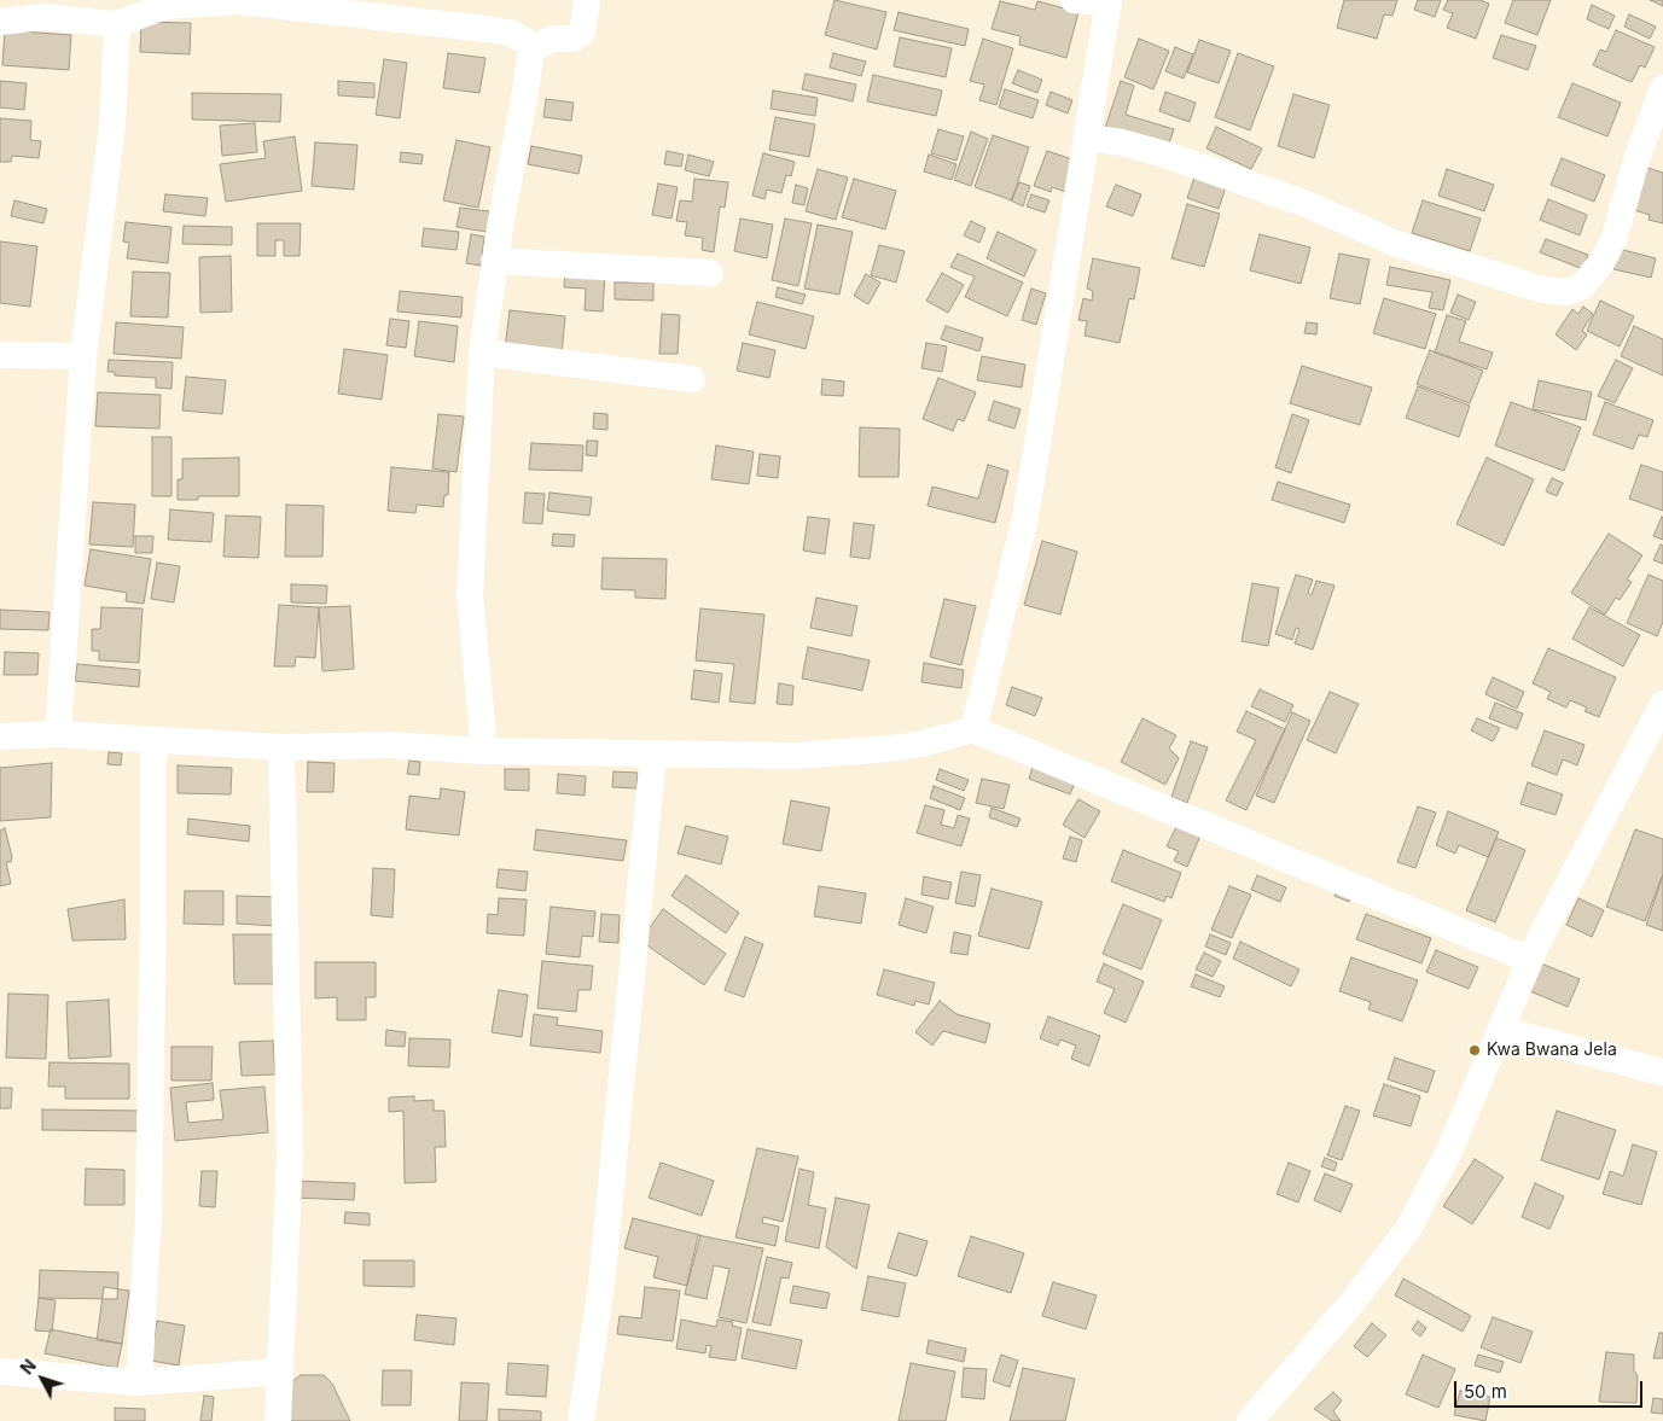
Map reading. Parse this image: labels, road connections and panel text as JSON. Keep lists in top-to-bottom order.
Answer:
{
  "places": ["Kwa Bwana Jela"],
  "scale_bar": "50 m",
  "north": "top left"
}
